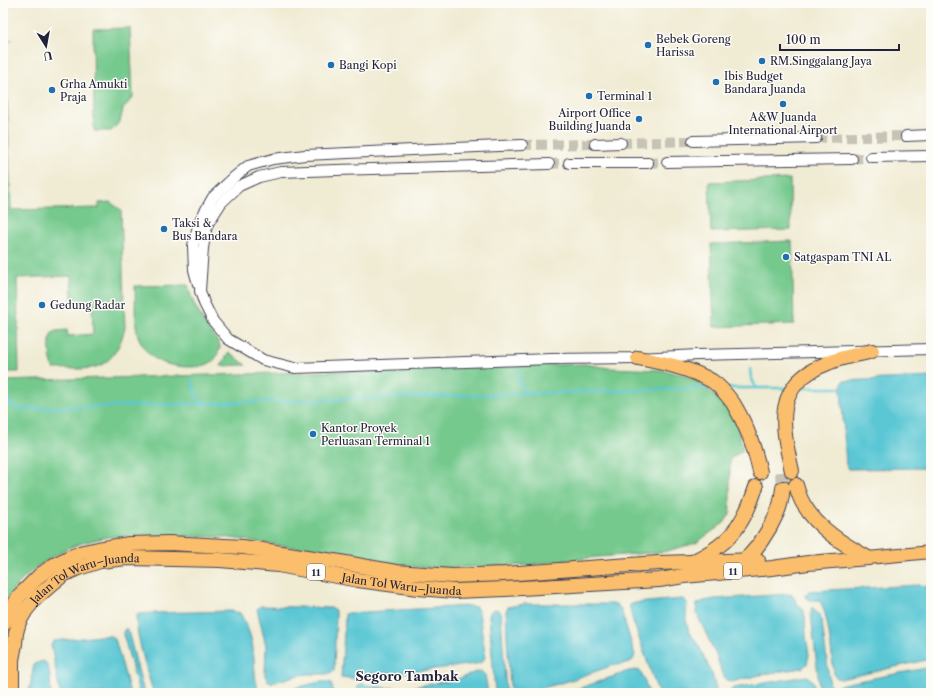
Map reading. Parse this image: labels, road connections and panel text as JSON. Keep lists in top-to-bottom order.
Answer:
{
  "streets": {
    "highway": ["11", "Jalan Tol Waru–Juanda"]
  },
  "districts": ["Segoro Tambak"],
  "places": [
    "Bebek Goreng Harissa",
    "RM.Singgalang Jaya",
    "Bangi Kopi",
    "Ibis Budget Bandara Juanda",
    "Grha Amukti Praja",
    "Terminal 1",
    "A&W Juanda International Airport",
    "Airport Office Building Juanda",
    "Taksi & Bus Bandara",
    "Satgaspam TNI AL",
    "Gedung Radar",
    "Kantor Proyek Perluasan Terminal 1"
  ],
  "scale_bar": "100 m",
  "north": "bottom"
}
